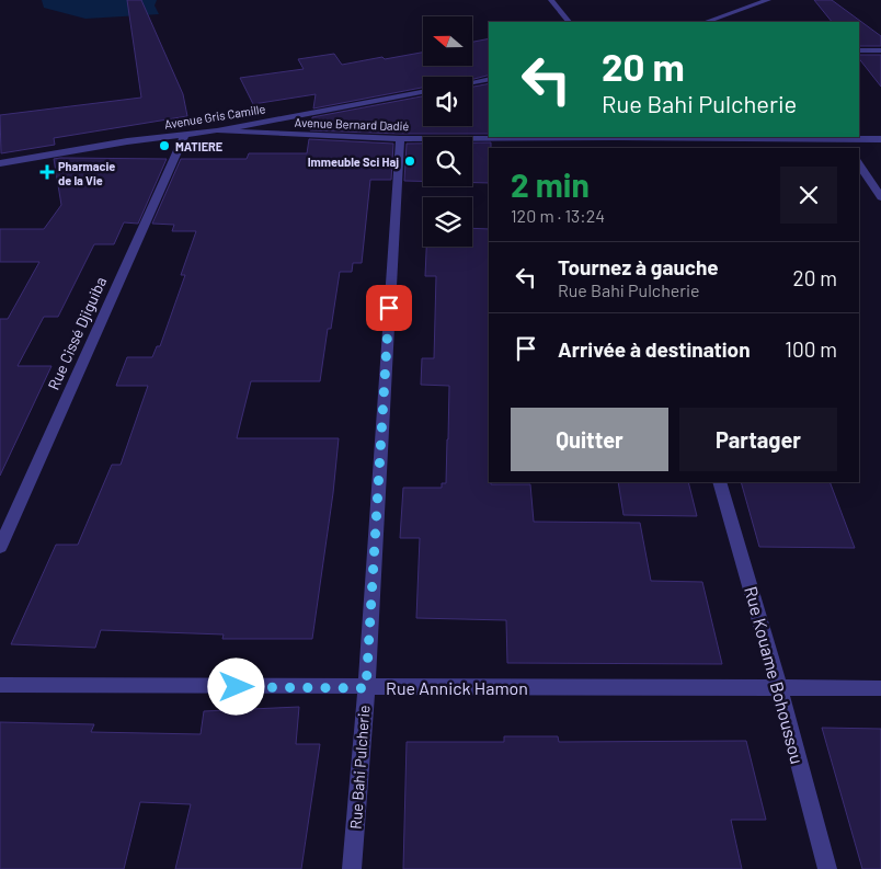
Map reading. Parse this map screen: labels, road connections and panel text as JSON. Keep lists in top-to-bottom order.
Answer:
{
  "streets": {
    "street": [
      "Avenue Gris Camille",
      "Avenue Bernard Dadié",
      "Rue Cissé Djiguiba",
      "Rue Kouame Bohoussou",
      "Rue Annick Hamon",
      "Rue Bahi Pulcherie"
    ]
  },
  "crossings": [
    ["Avenue Gris Camille", "Avenue Bernard Dadié"],
    ["Avenue Gris Camille", "Rue Cissé Djiguiba"],
    ["Avenue Bernard Dadié", "Rue Bahi Pulcherie"],
    ["Rue Kouame Bohoussou", "Rue Annick Hamon"],
    ["Rue Annick Hamon", "Rue Bahi Pulcherie"]
  ],
  "places": {
    "other": ["MATIERE", "Immeuble Sci Haj"],
    "health": ["Pharmacie de la Vie"]
  },
  "north": "left",
  "page": {
    "turn": ["20 m", "Rue Bahi Pulcherie"],
    "heading": ["2 min", "120 m · 13:24"],
    "list": [
      {
        "name": "Tournez à gauche",
        "note": "Rue Bahi Pulcherie",
        "value": "20 m"
      },
      {
        "name": "Arrivée à destination",
        "value": "100 m"
      }
    ],
    "buttons": ["Quitter", "Partager"]
  }
}
